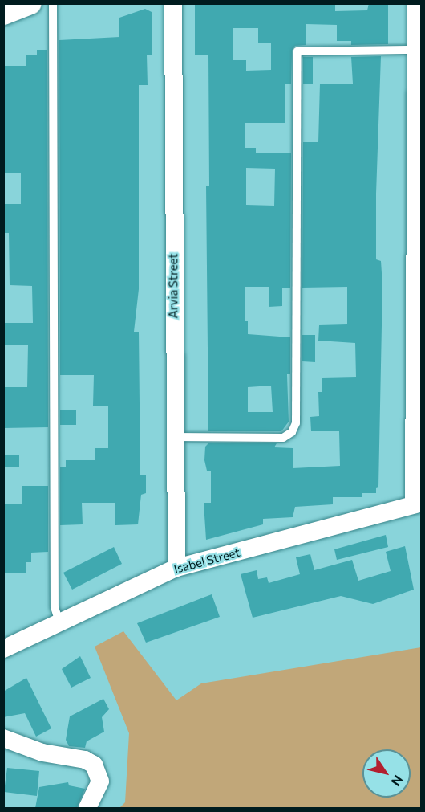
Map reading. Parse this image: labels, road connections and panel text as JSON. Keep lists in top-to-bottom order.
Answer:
{
  "streets": {
    "street": ["Arvia Street", "Isabel Street"]
  },
  "crossings": [
    ["Arvia Street", "Isabel Street"]
  ],
  "north": "bottom right"
}
